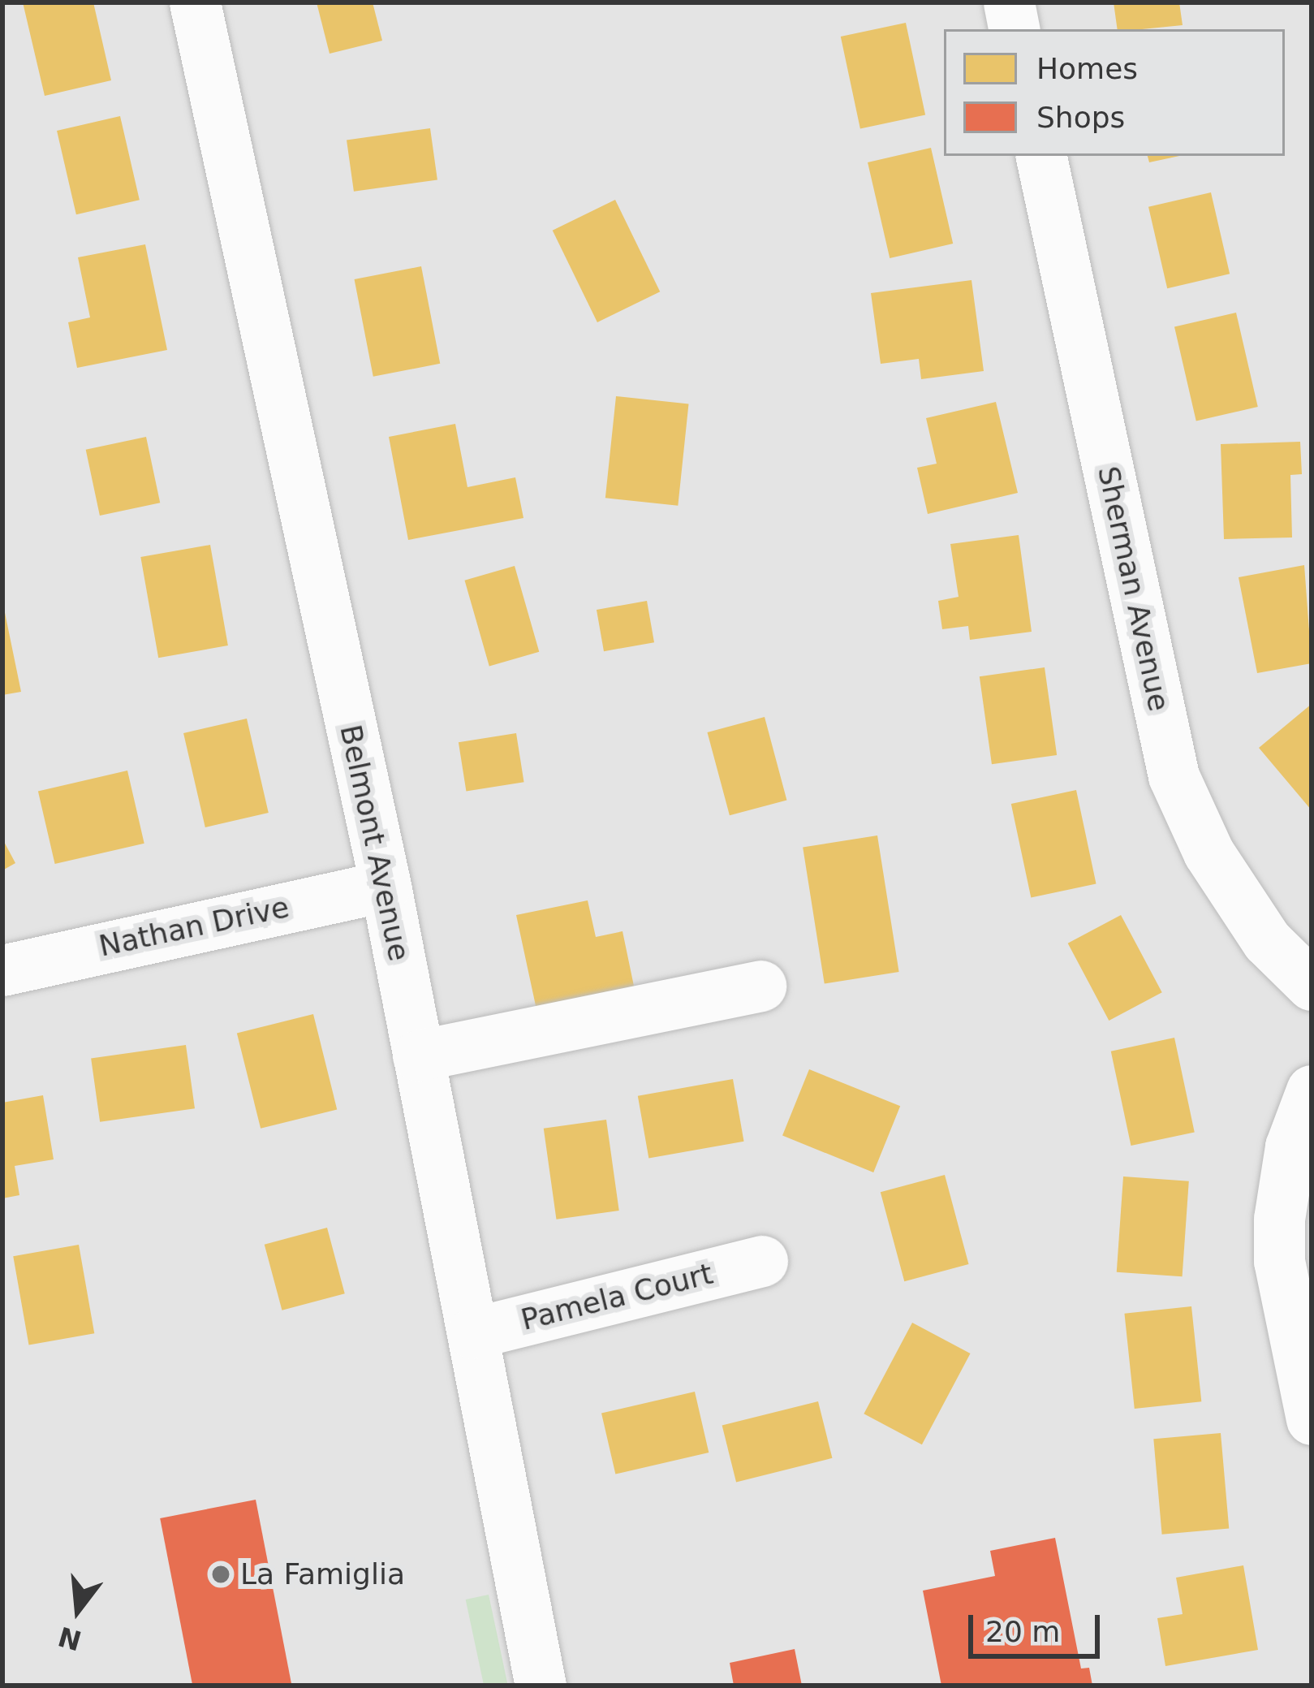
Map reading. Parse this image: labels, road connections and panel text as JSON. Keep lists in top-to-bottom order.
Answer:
{
  "streets": {
    "street": [
      "Sherman Avenue",
      "Belmont Avenue",
      "Nathan Drive",
      "Pamela Court"
    ]
  },
  "crossings": [
    ["Belmont Avenue", "Nathan Drive"],
    ["Belmont Avenue", "Pamela Court"]
  ],
  "places": ["La Famiglia"],
  "legend": ["Homes", "Shops"],
  "scale_bar": "20 m",
  "north": "bottom"
}
